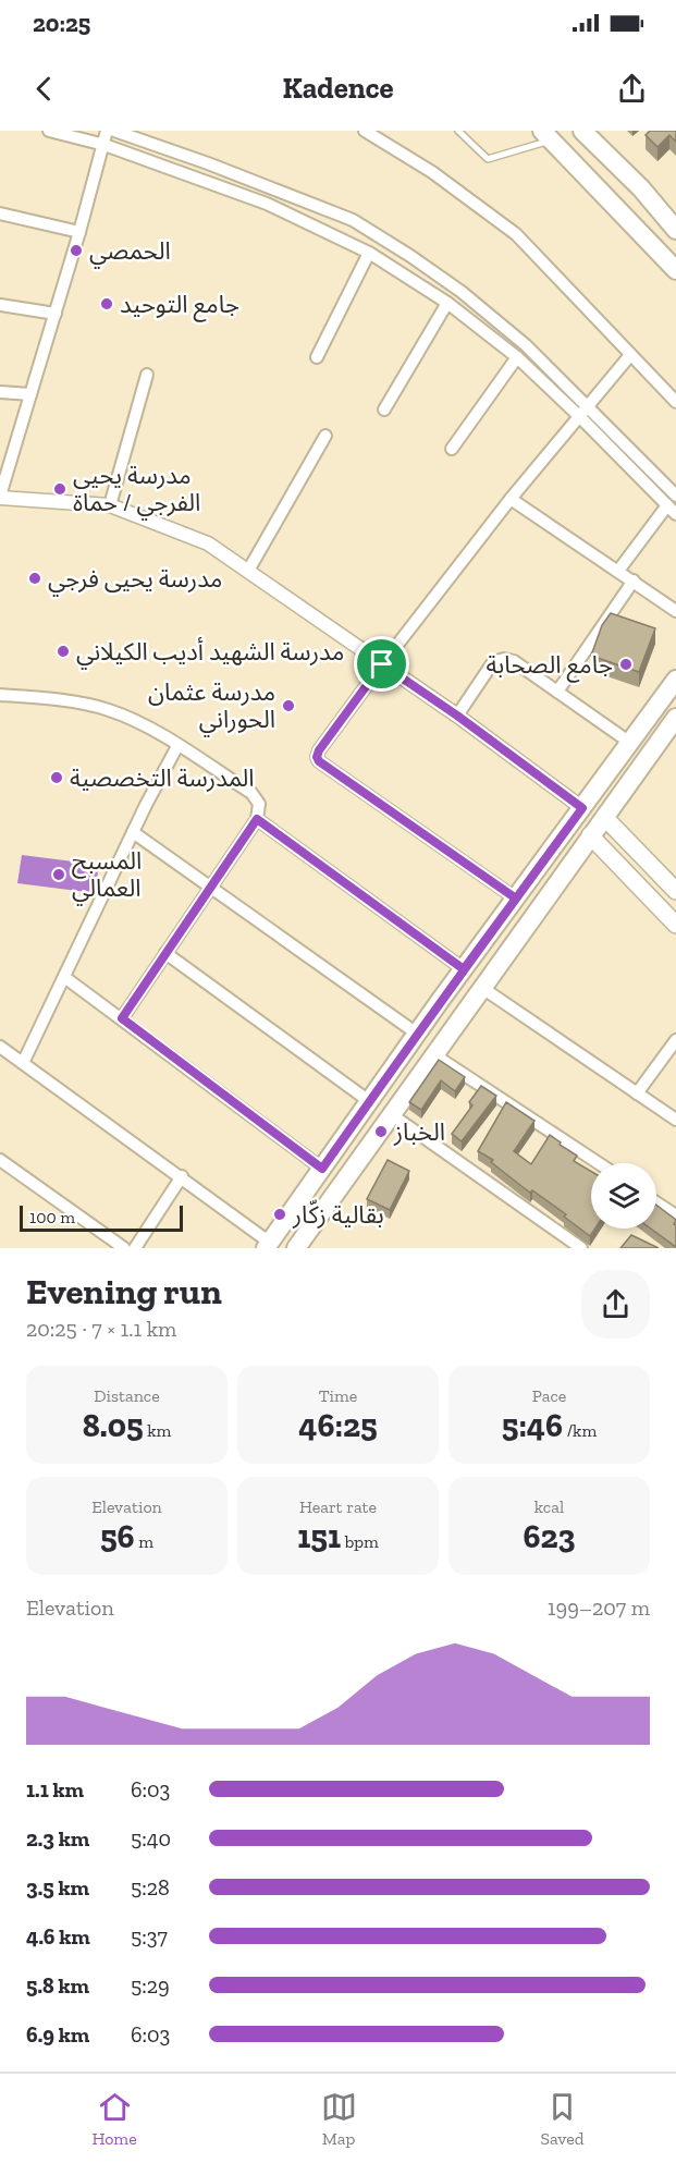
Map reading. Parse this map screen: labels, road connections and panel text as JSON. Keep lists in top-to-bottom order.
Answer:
{
  "places": [
    "الحمصي",
    "جامع التوحيد",
    "مدرسة يحيى الفرجي / حماة",
    "مدرسة يحيى فرجي",
    "مدرسة الشهيد أديب الكيلاني",
    "جامع الصحابة",
    "مدرسة عثمان الحوراني",
    "المدرسة التخصصية",
    "المسبح العمالي",
    "الخباز",
    "بقالية زكّار"
  ],
  "scale_bar": "100 m",
  "page": {
    "status": "20:25",
    "header": "Kadence",
    "scale": "100 m",
    "heading": ["Evening run", "20:25 · 7 × 1.1 km"],
    "stats": [
      ["Distance", "8.05 km"],
      ["Time", "46:25"],
      ["Pace", "5:46 /km"],
      ["Elevation", "56 m"],
      ["Heart rate", "151 bpm"],
      ["kcal", "623"]
    ],
    "chart": ["Elevation", "199–207 m"],
    "list": [
      {
        "name": "1.1 km",
        "note": "6:03"
      },
      {
        "name": "2.3 km",
        "note": "5:40"
      },
      {
        "name": "3.5 km",
        "note": "5:28"
      },
      {
        "name": "4.6 km",
        "note": "5:37"
      },
      {
        "name": "5.8 km",
        "note": "5:29"
      },
      {
        "name": "6.9 km",
        "note": "6:03"
      }
    ],
    "tabs": ["Home", "Map", "Saved"]
  }
}
